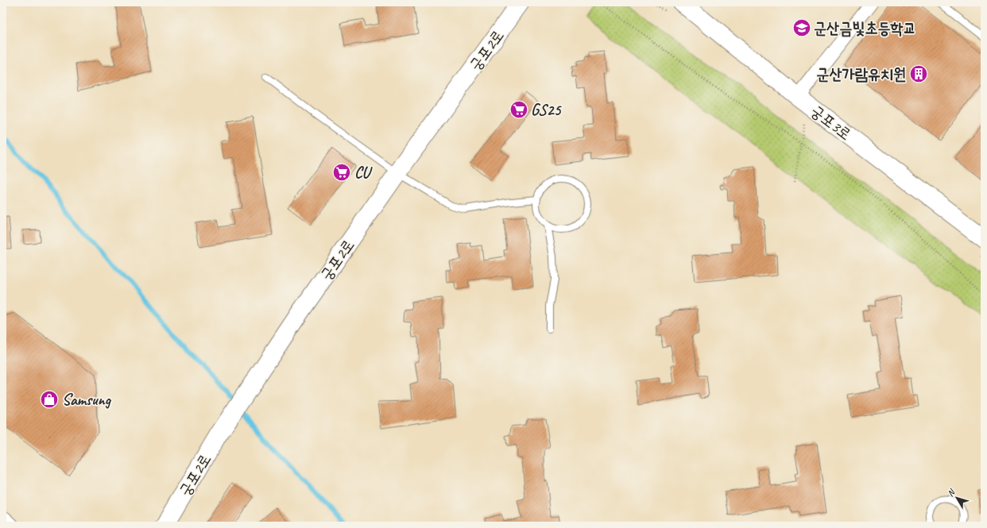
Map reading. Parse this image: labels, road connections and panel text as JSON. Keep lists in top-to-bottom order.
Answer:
{
  "streets": {
    "street": ["궁포2로", "궁포3로"]
  },
  "places": {
    "school or university": ["군산금빛초등학교"],
    "building": ["군산가람유치원"],
    "supermarket": ["GS25", "CU"],
    "shop": ["Samsung"]
  },
  "north": "top left"
}
